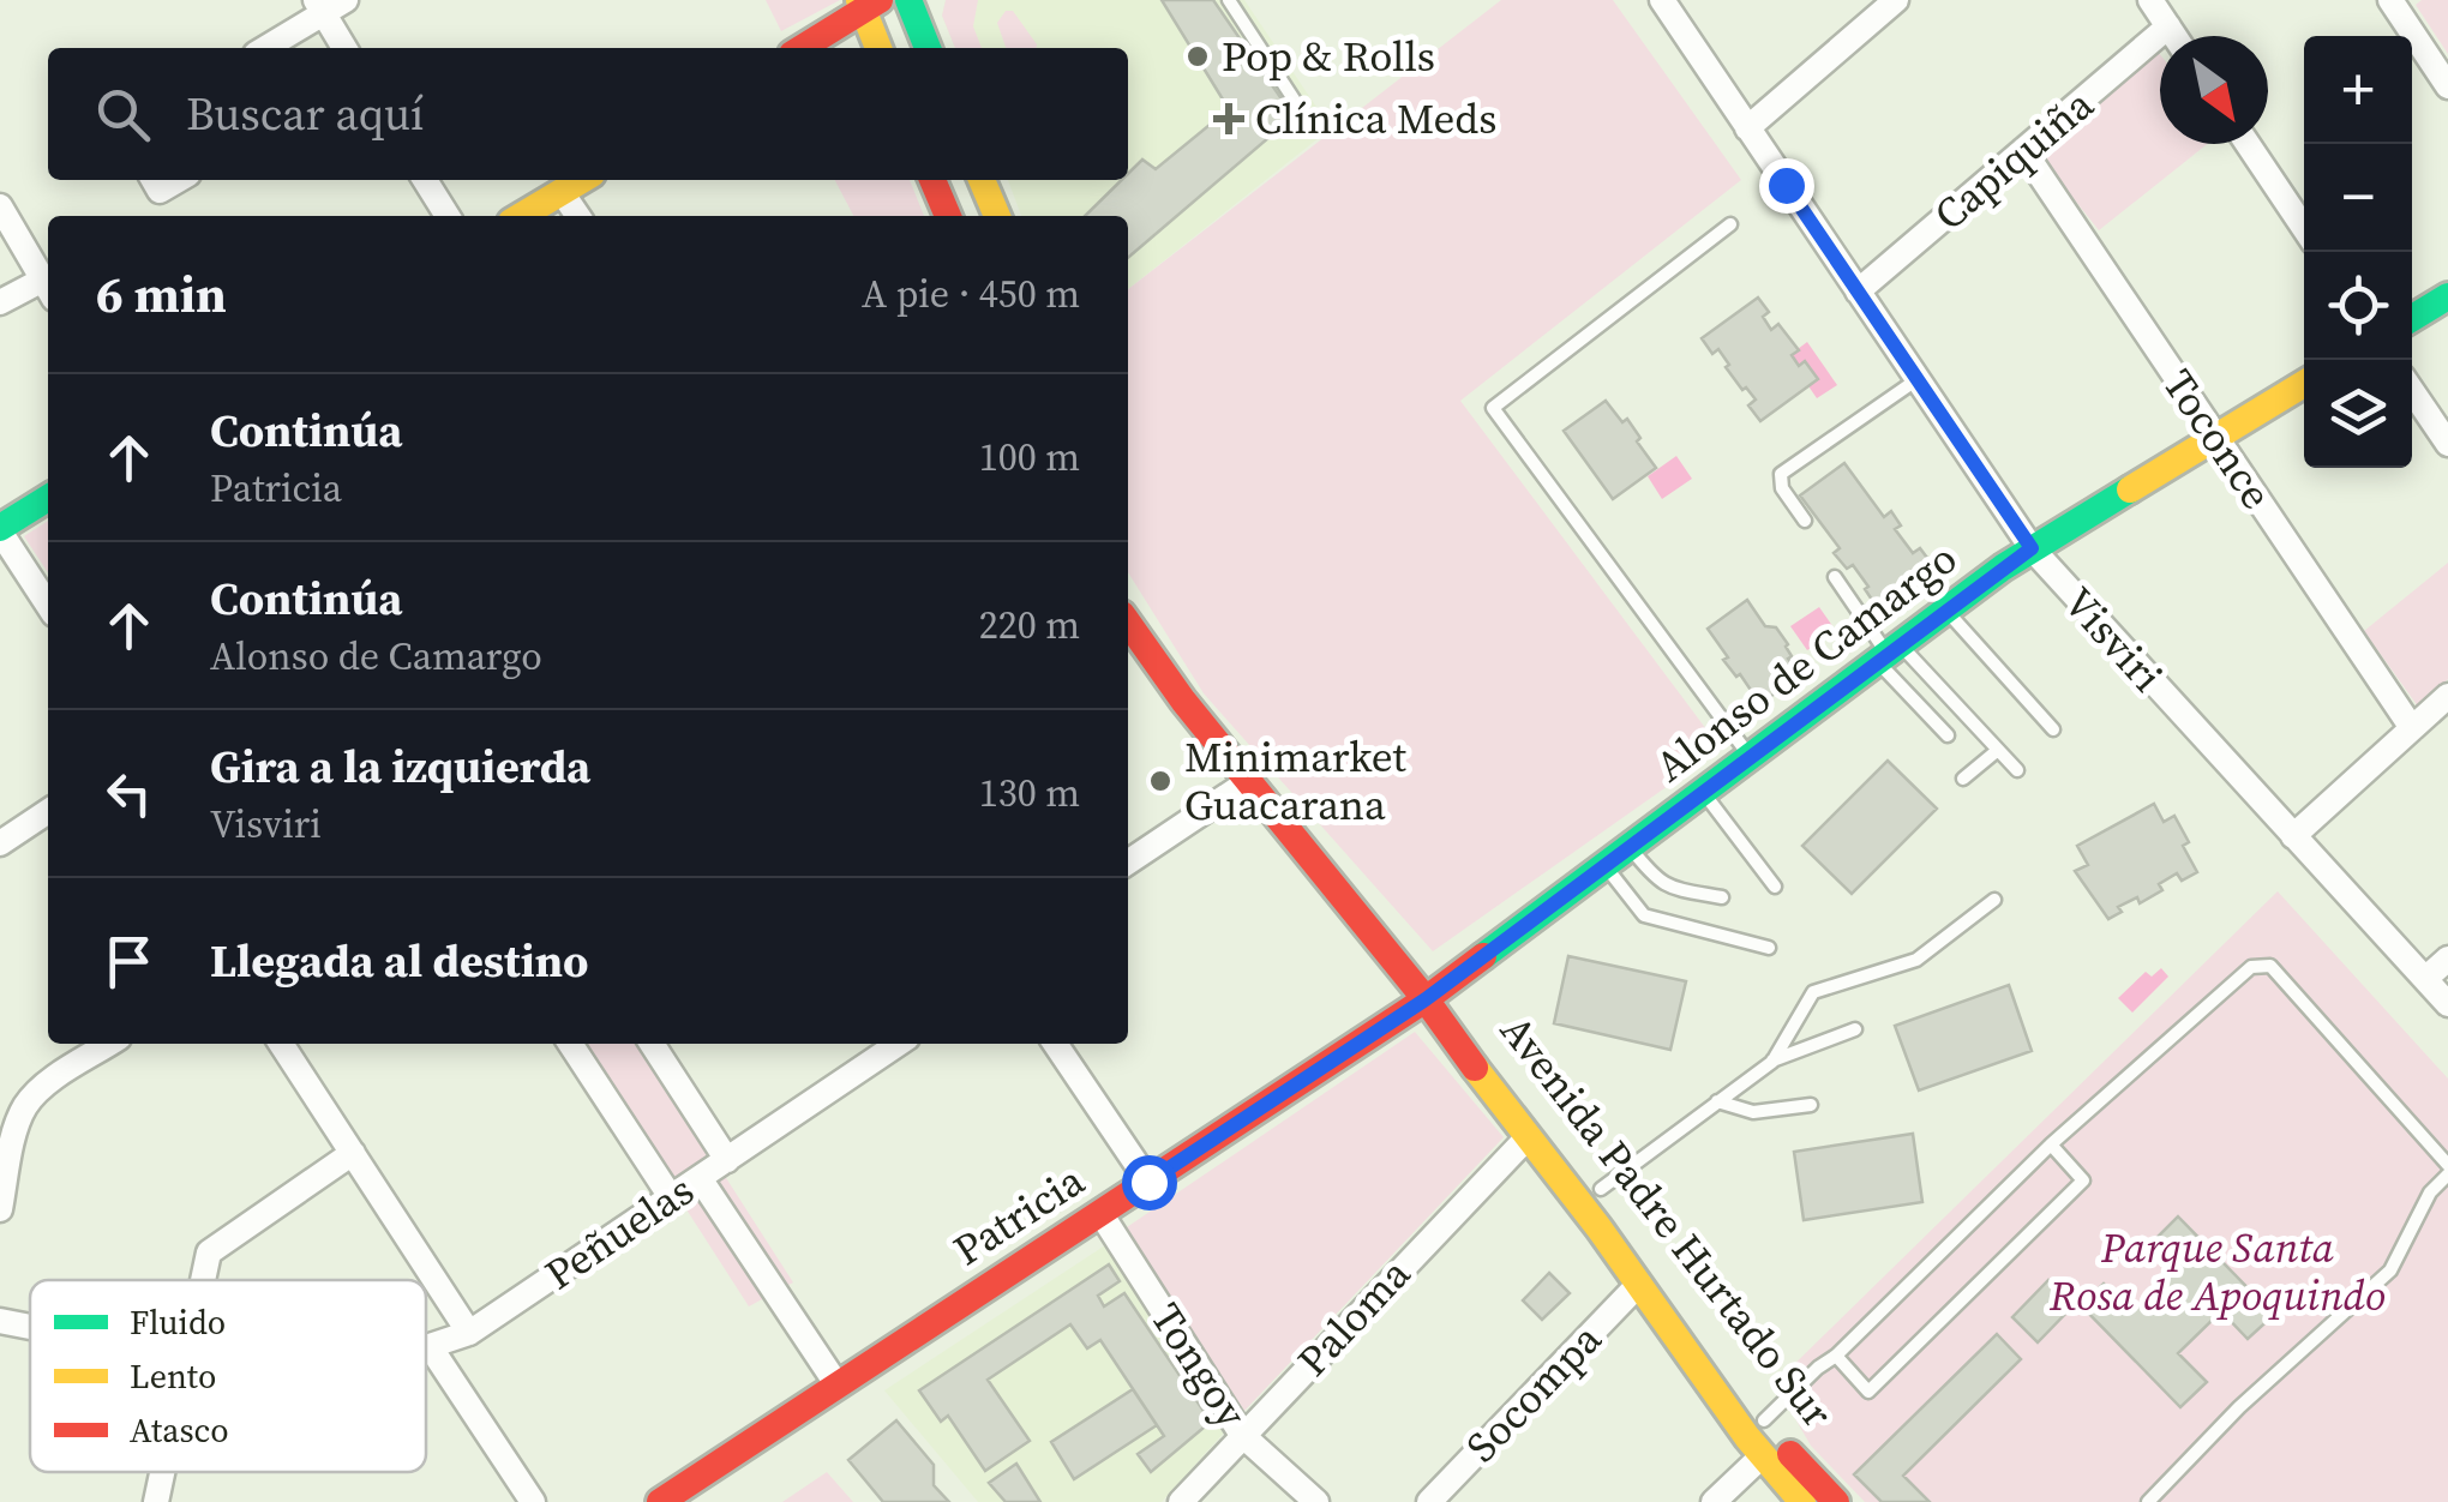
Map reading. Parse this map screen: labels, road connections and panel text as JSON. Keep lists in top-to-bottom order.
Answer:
{
  "streets": {
    "street": [
      "Capiquiña",
      "Toconce",
      "Visviri",
      "Alonso de Camargo",
      "Patricia",
      "Avenida Padre Hurtado Sur",
      "Peñuelas",
      "Paloma",
      "Tongoy",
      "Socompa"
    ]
  },
  "crossings": [
    ["Capiquiña", "Toconce"],
    ["Capiquiña", "Visviri"],
    ["Toconce", "Alonso de Camargo"],
    ["Visviri", "Alonso de Camargo"],
    ["Alonso de Camargo", "Patricia"],
    ["Alonso de Camargo", "Avenida Padre Hurtado Sur"],
    ["Patricia", "Avenida Padre Hurtado Sur"],
    ["Patricia", "Tongoy"],
    ["Avenida Padre Hurtado Sur", "Paloma"],
    ["Avenida Padre Hurtado Sur", "Socompa"],
    ["Paloma", "Tongoy"]
  ],
  "parks": ["Parque Santa Rosa de Apoquindo"],
  "places": {
    "other": ["Pop & Rolls", "Minimarket Guacarana"],
    "health": ["Clínica Meds"]
  },
  "legend": ["Fluido", "Lento", "Atasco"],
  "north": "bottom right",
  "page": {
    "map_buttons": ["+", "−"],
    "search": "Buscar aquí",
    "heading": ["6 min", "A pie · 450 m"],
    "list": [
      ["Continúa", "Patricia", "100 m"],
      ["Continúa", "Alonso de Camargo", "220 m"],
      ["Gira a la izquierda", "Visviri", "130 m"],
      "Llegada al destino"
    ]
  }
}
